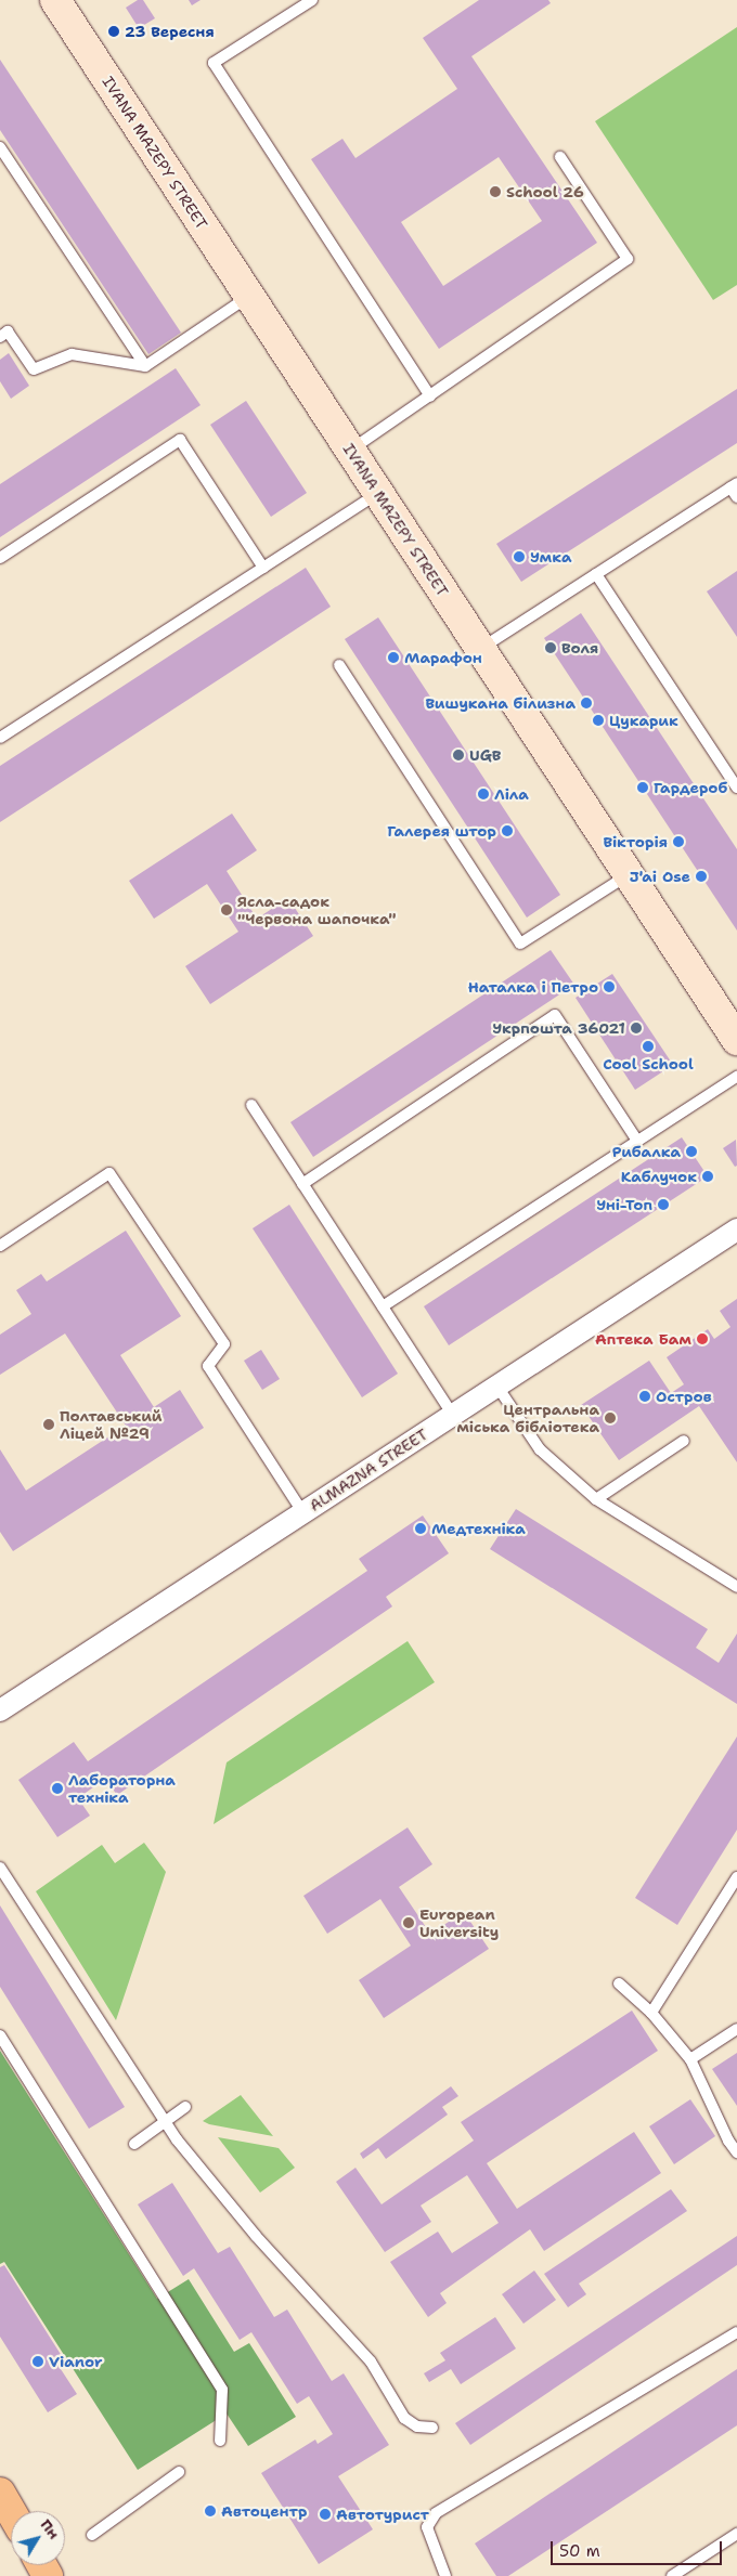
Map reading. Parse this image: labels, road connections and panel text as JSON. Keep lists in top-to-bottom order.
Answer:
{
  "streets": {
    "main road": ["IVANA MAZEPY STREET"],
    "street": ["ALMAZNA STREET"]
  },
  "places": [
    "23 Вересня",
    "School 26",
    "Умка",
    "Воля",
    "Марафон",
    "Вишукана білизна",
    "Цукарик",
    "UGB",
    "Гардероб",
    "Ліла",
    "Галерея штор",
    "Вікторія",
    "J'ai Ose",
    "Ясла-садок \"Червона шапочка\"",
    "Наталка і Петро",
    "Укрпошта 36021",
    "Cool School",
    "Рибалка",
    "Каблучок",
    "Уні-Топ",
    "Аптека Бам",
    "Остров",
    "Центральна міська бібліотека",
    "Полтавський Ліцей №29",
    "Медтехніка",
    "Лабораторна техніка",
    "European University",
    "Vianor",
    "Автоцентр",
    "Автотурист"
  ],
  "scale_bar": "50 m",
  "north": "top right"
}
